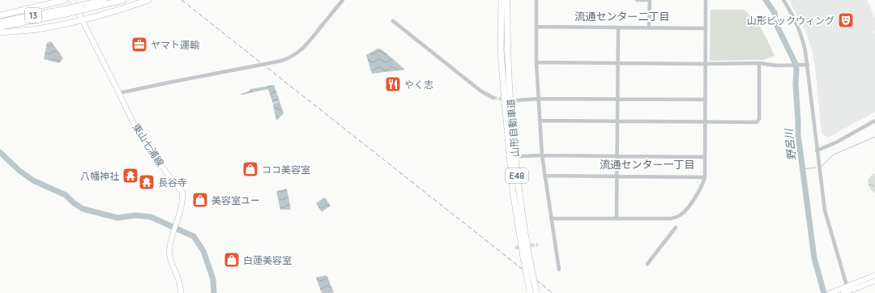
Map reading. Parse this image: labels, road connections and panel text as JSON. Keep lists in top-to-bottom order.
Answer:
{
  "streets": {
    "highway": ["13", "山形自動車道", "E48"],
    "main road": ["東山七浦線"]
  },
  "districts": ["流通センター二丁目", "流通センター一丁目"],
  "water": ["野呂川"],
  "places": {
    "theatre": ["山形ビックウィング"],
    "office": ["ヤマト運輸"],
    "restaurant": ["やく志"],
    "shop": ["ココ美容室", "美容室ユー", "白蓮美容室"],
    "temple": ["八幡神社", "長谷寺"]
  }
}
